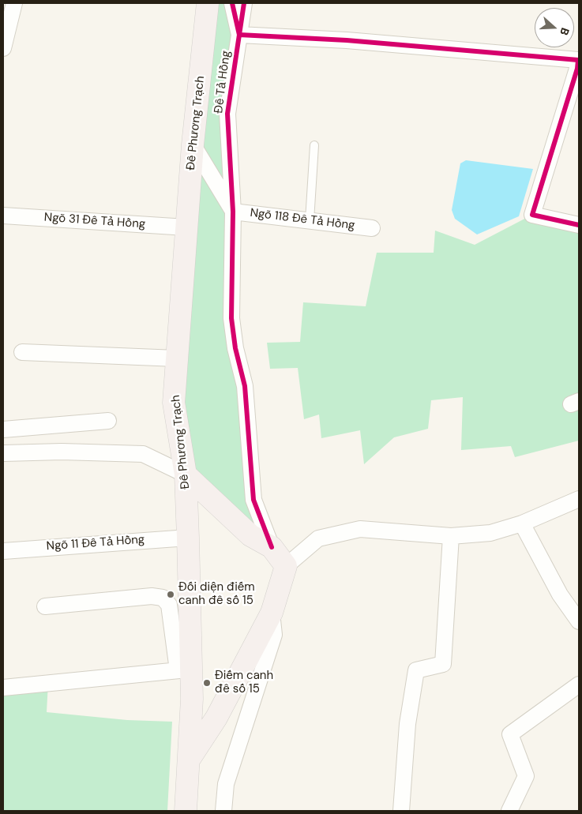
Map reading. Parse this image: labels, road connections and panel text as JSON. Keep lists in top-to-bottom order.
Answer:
{
  "streets": {
    "main road": ["Đê Phương Trạch"],
    "street": [
      "Đê Tả Hồng",
      "Ngõ 118 Đê Tả Hồng",
      "Ngõ 31 Đê Tả Hồng",
      "Ngõ 11 Đê Tả Hồng"
    ]
  },
  "crossings": [
    ["Đê Tả Hồng", "Ngõ 118 Đê Tả Hồng"],
    ["Đê Phương Trạch", "Ngõ 31 Đê Tả Hồng"],
    ["Đê Phương Trạch", "Ngõ 11 Đê Tả Hồng"]
  ],
  "places": ["Đối diện điếm canh đê số 15", "Điếm canh đê số 15"],
  "north": "right"
}
